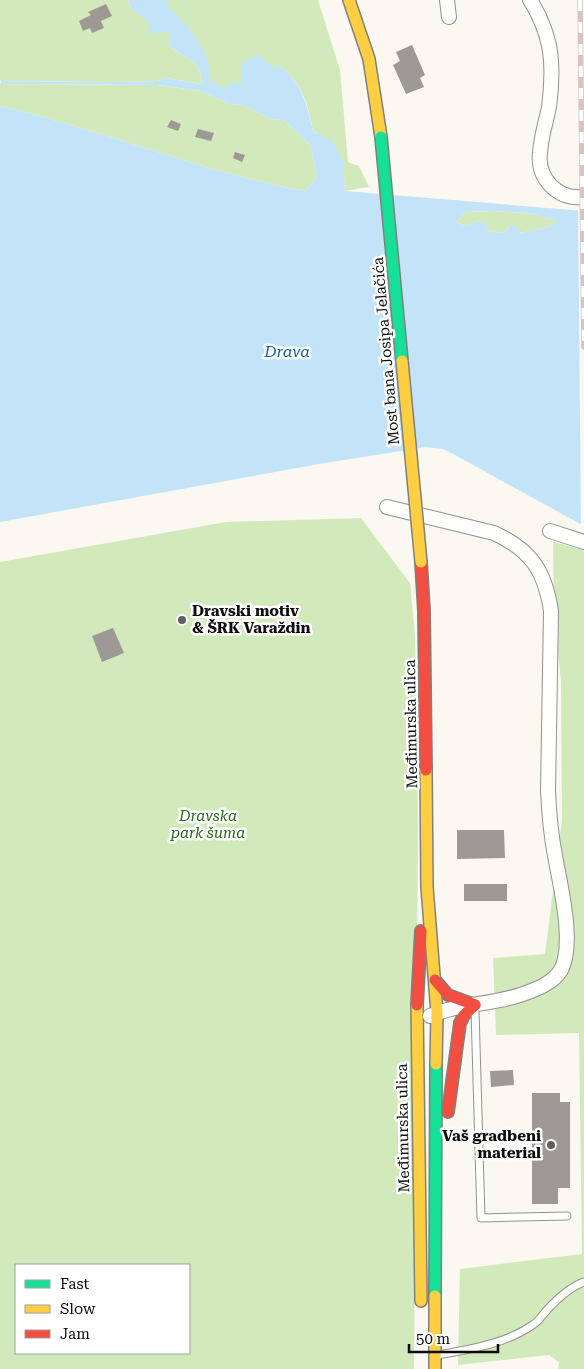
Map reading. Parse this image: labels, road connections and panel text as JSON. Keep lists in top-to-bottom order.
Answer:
{
  "streets": {
    "main road": ["Most bana Josipa Jelačića", "Međimurska ulica"]
  },
  "crossings": [
    ["Most bana Josipa Jelačića", "Međimurska ulica"]
  ],
  "water": ["Drava"],
  "parks": ["Dravska park šuma"],
  "places": ["Dravski motiv & ŠRK Varaždin", "Vaš gradbeni material"],
  "legend": ["Fast", "Slow", "Jam"],
  "scale_bar": "50 m"
}
